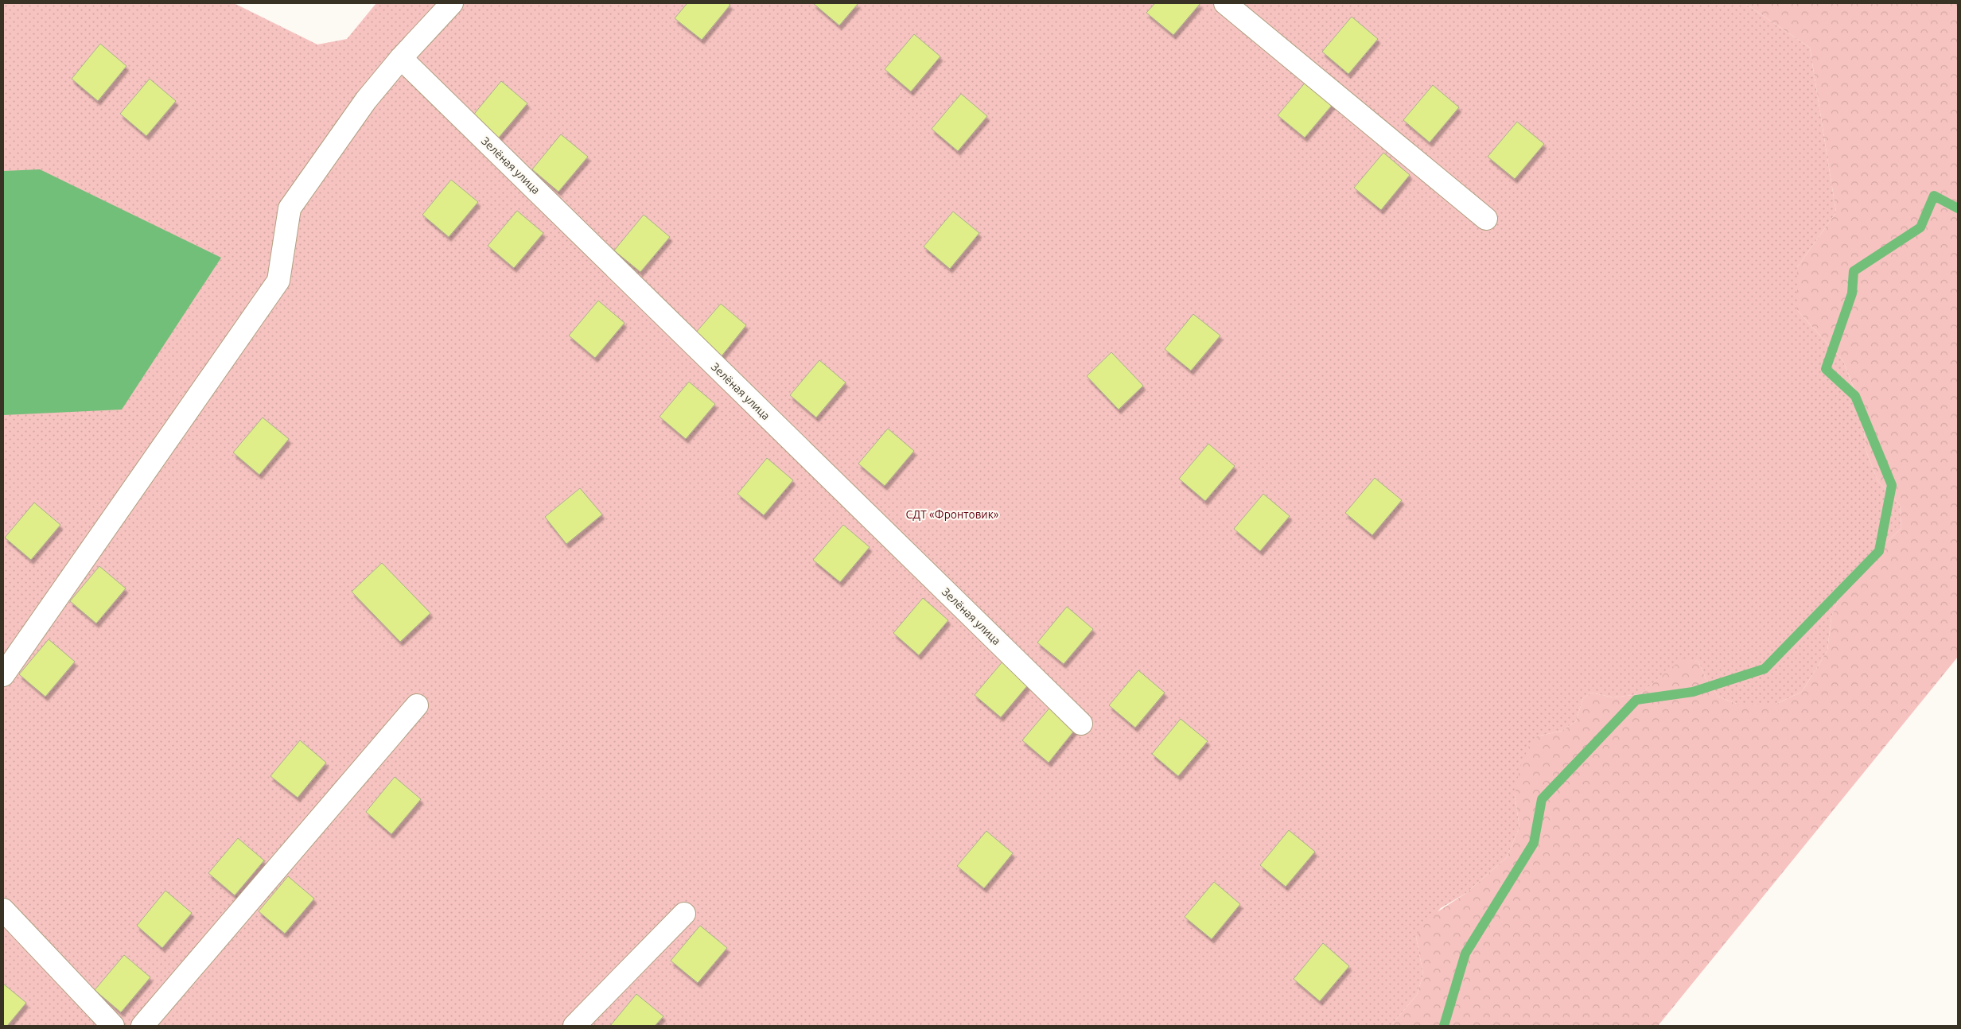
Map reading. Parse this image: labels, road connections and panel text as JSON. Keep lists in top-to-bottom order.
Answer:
{
  "streets": {
    "lane": ["Зелёная улица"]
  },
  "parks": ["СДТ «Фронтовик»"]
}
